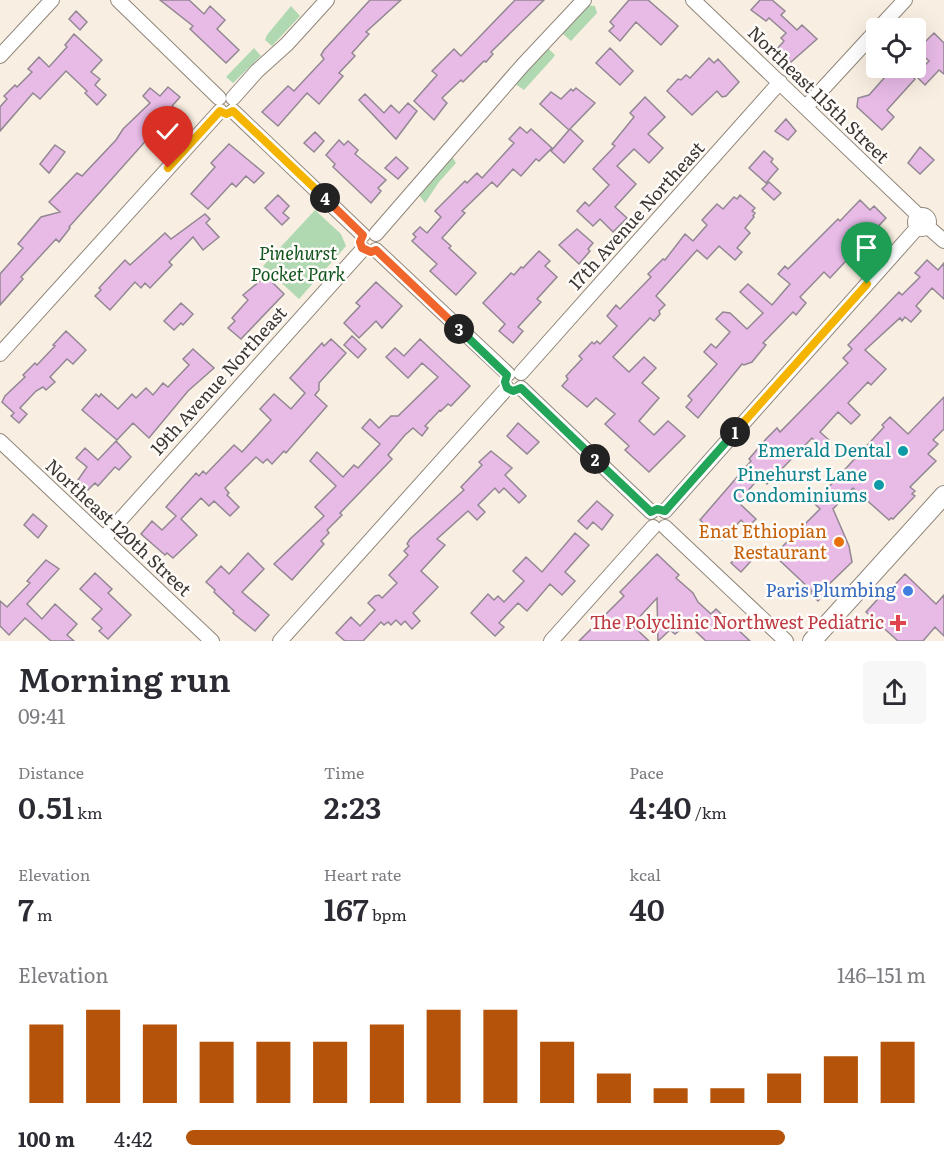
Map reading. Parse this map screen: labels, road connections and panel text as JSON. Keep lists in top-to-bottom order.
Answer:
{
  "streets": {
    "street": [
      "Northeast 115th Street",
      "17th Avenue Northeast",
      "19th Avenue Northeast",
      "Northeast 120th Street"
    ]
  },
  "crossings": [
    ["Northeast 115th Street", "17th Avenue Northeast"],
    ["19th Avenue Northeast", "Northeast 120th Street"]
  ],
  "parks": ["Pinehurst Pocket Park"],
  "places": {
    "other": [
      "Emerald Dental",
      "Pinehurst Lane Condominiums",
      "Enat Ethiopian Restaurant",
      "Paris Plumbing"
    ],
    "health": ["The Polyclinic Northwest Pediatric"]
  },
  "page": {
    "pins": [
      "4",
      "3",
      "1",
      "2"
    ],
    "heading": ["Morning run", "09:41"],
    "stats": [
      ["Distance", "0.51 km"],
      ["Time", "2:23"],
      ["Pace", "4:40 /km"],
      ["Elevation", "7 m"],
      ["Heart rate", "167 bpm"],
      ["kcal", "40"]
    ],
    "chart": ["Elevation", "146–151 m"],
    "list": [
      {
        "name": "100 m",
        "note": "4:42"
      }
    ]
  }
}
